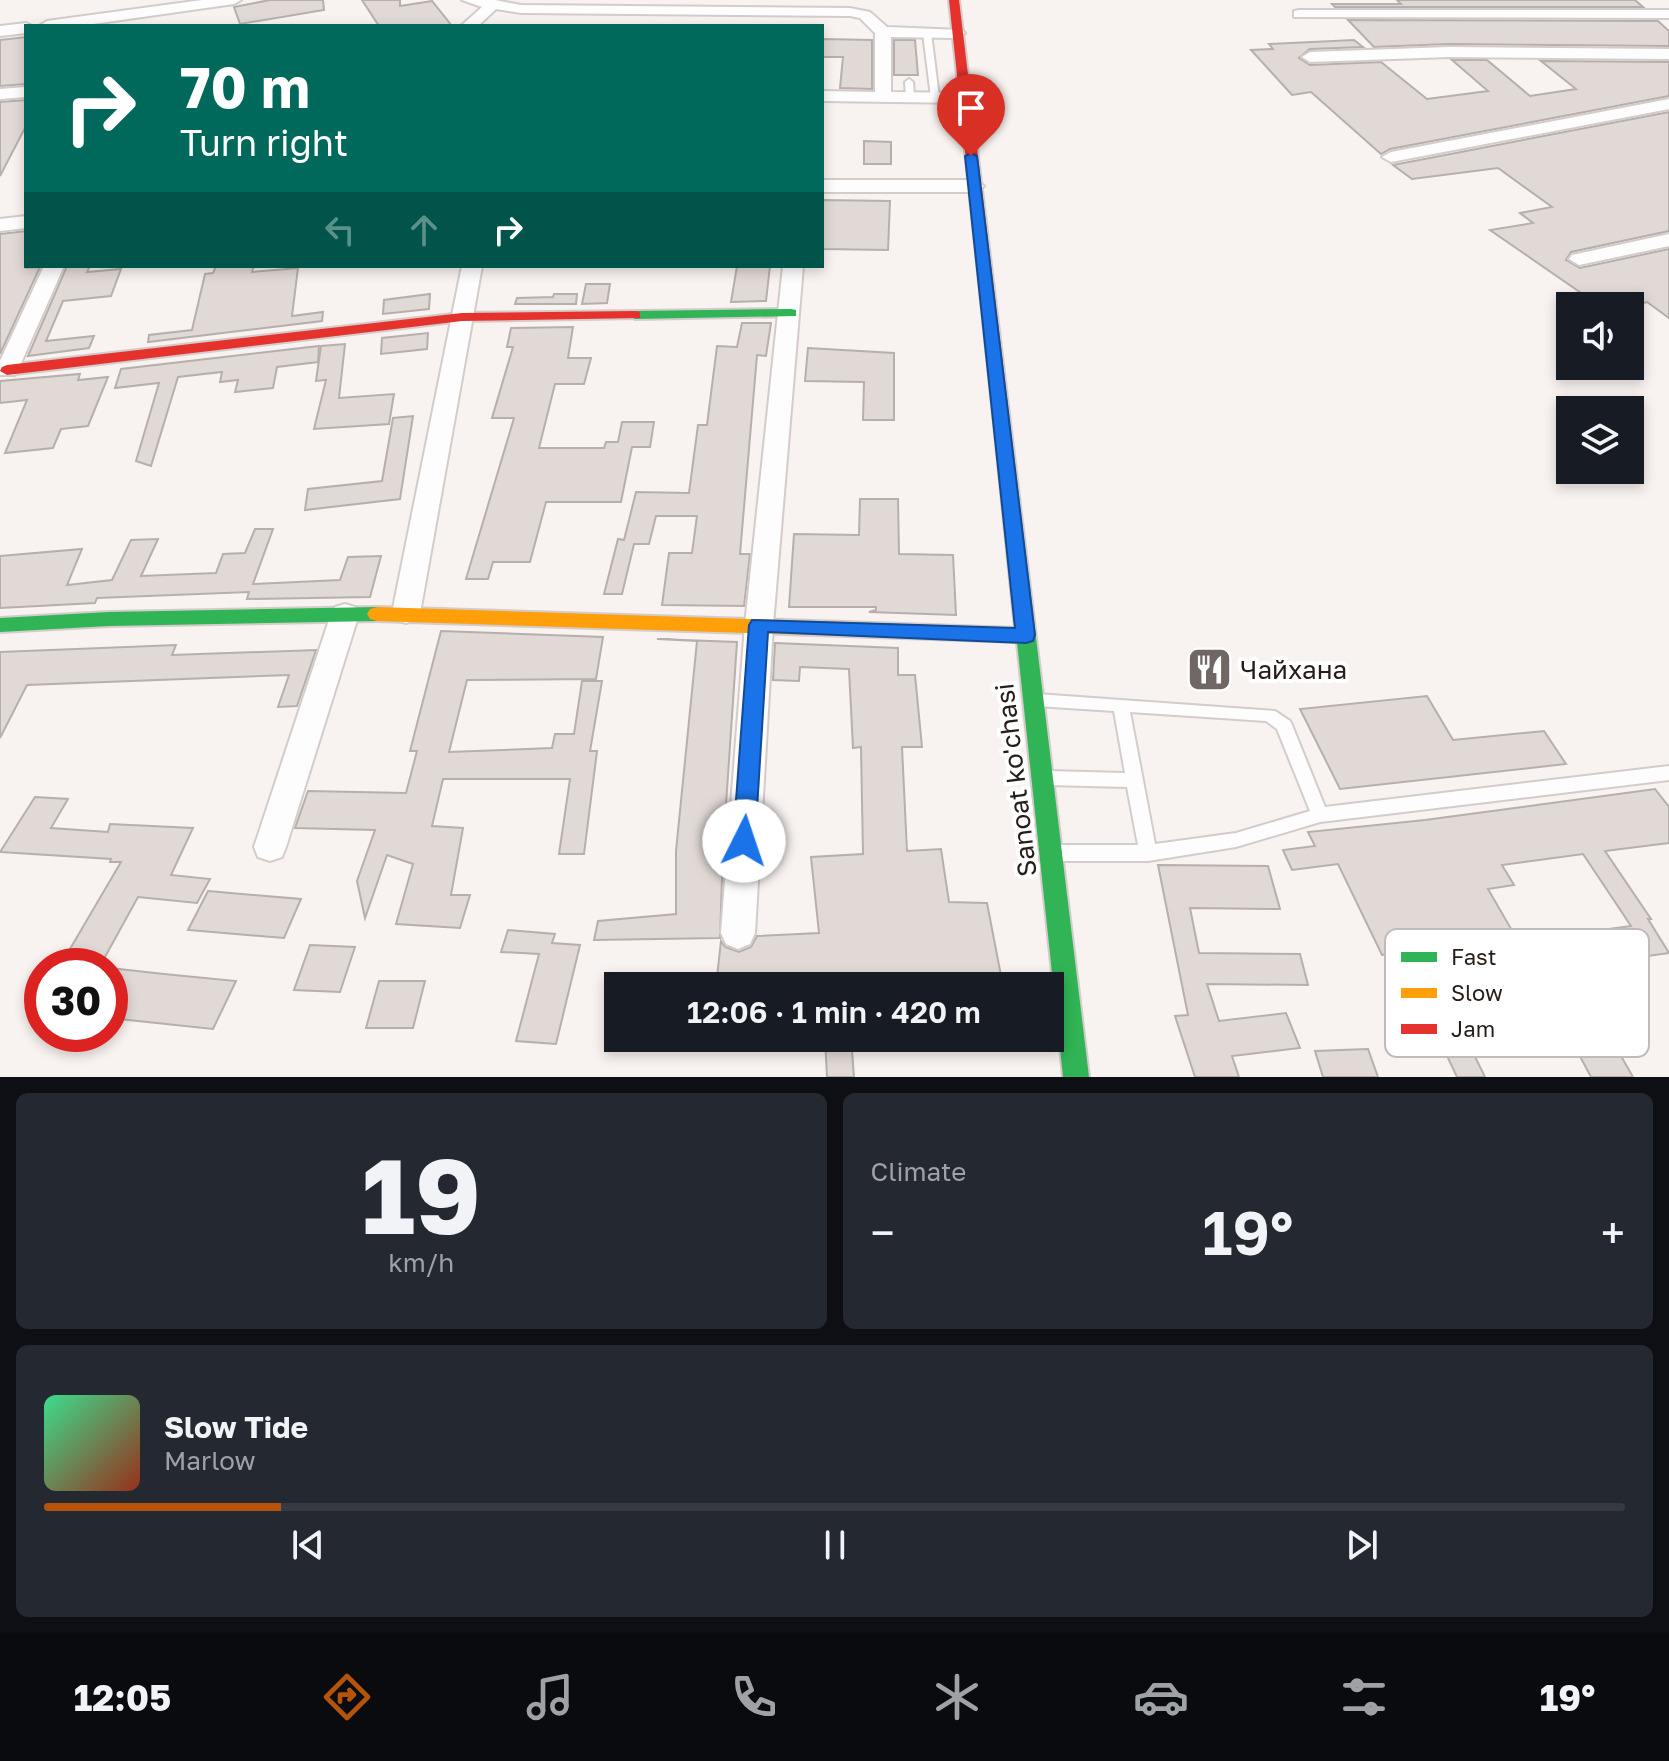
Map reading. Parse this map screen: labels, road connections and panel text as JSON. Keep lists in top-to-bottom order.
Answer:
{
  "streets": {
    "main road": ["Sanoat ko'chasi"]
  },
  "places": {
    "restaurant": ["Чайхана"]
  },
  "legend": ["Fast", "Slow", "Jam"],
  "page": {
    "turn": ["70 m", "Turn right"],
    "limit": "30",
    "trip": "12:06 · 1 min · 420 m",
    "tile": [
      ["19", "km/h"],
      "Climate"
    ],
    "heat": ["−", "19°", "+"],
    "song": ["Slow Tide", "Marlow"],
    "tabs": ["12:05", "19°"]
  }
}
